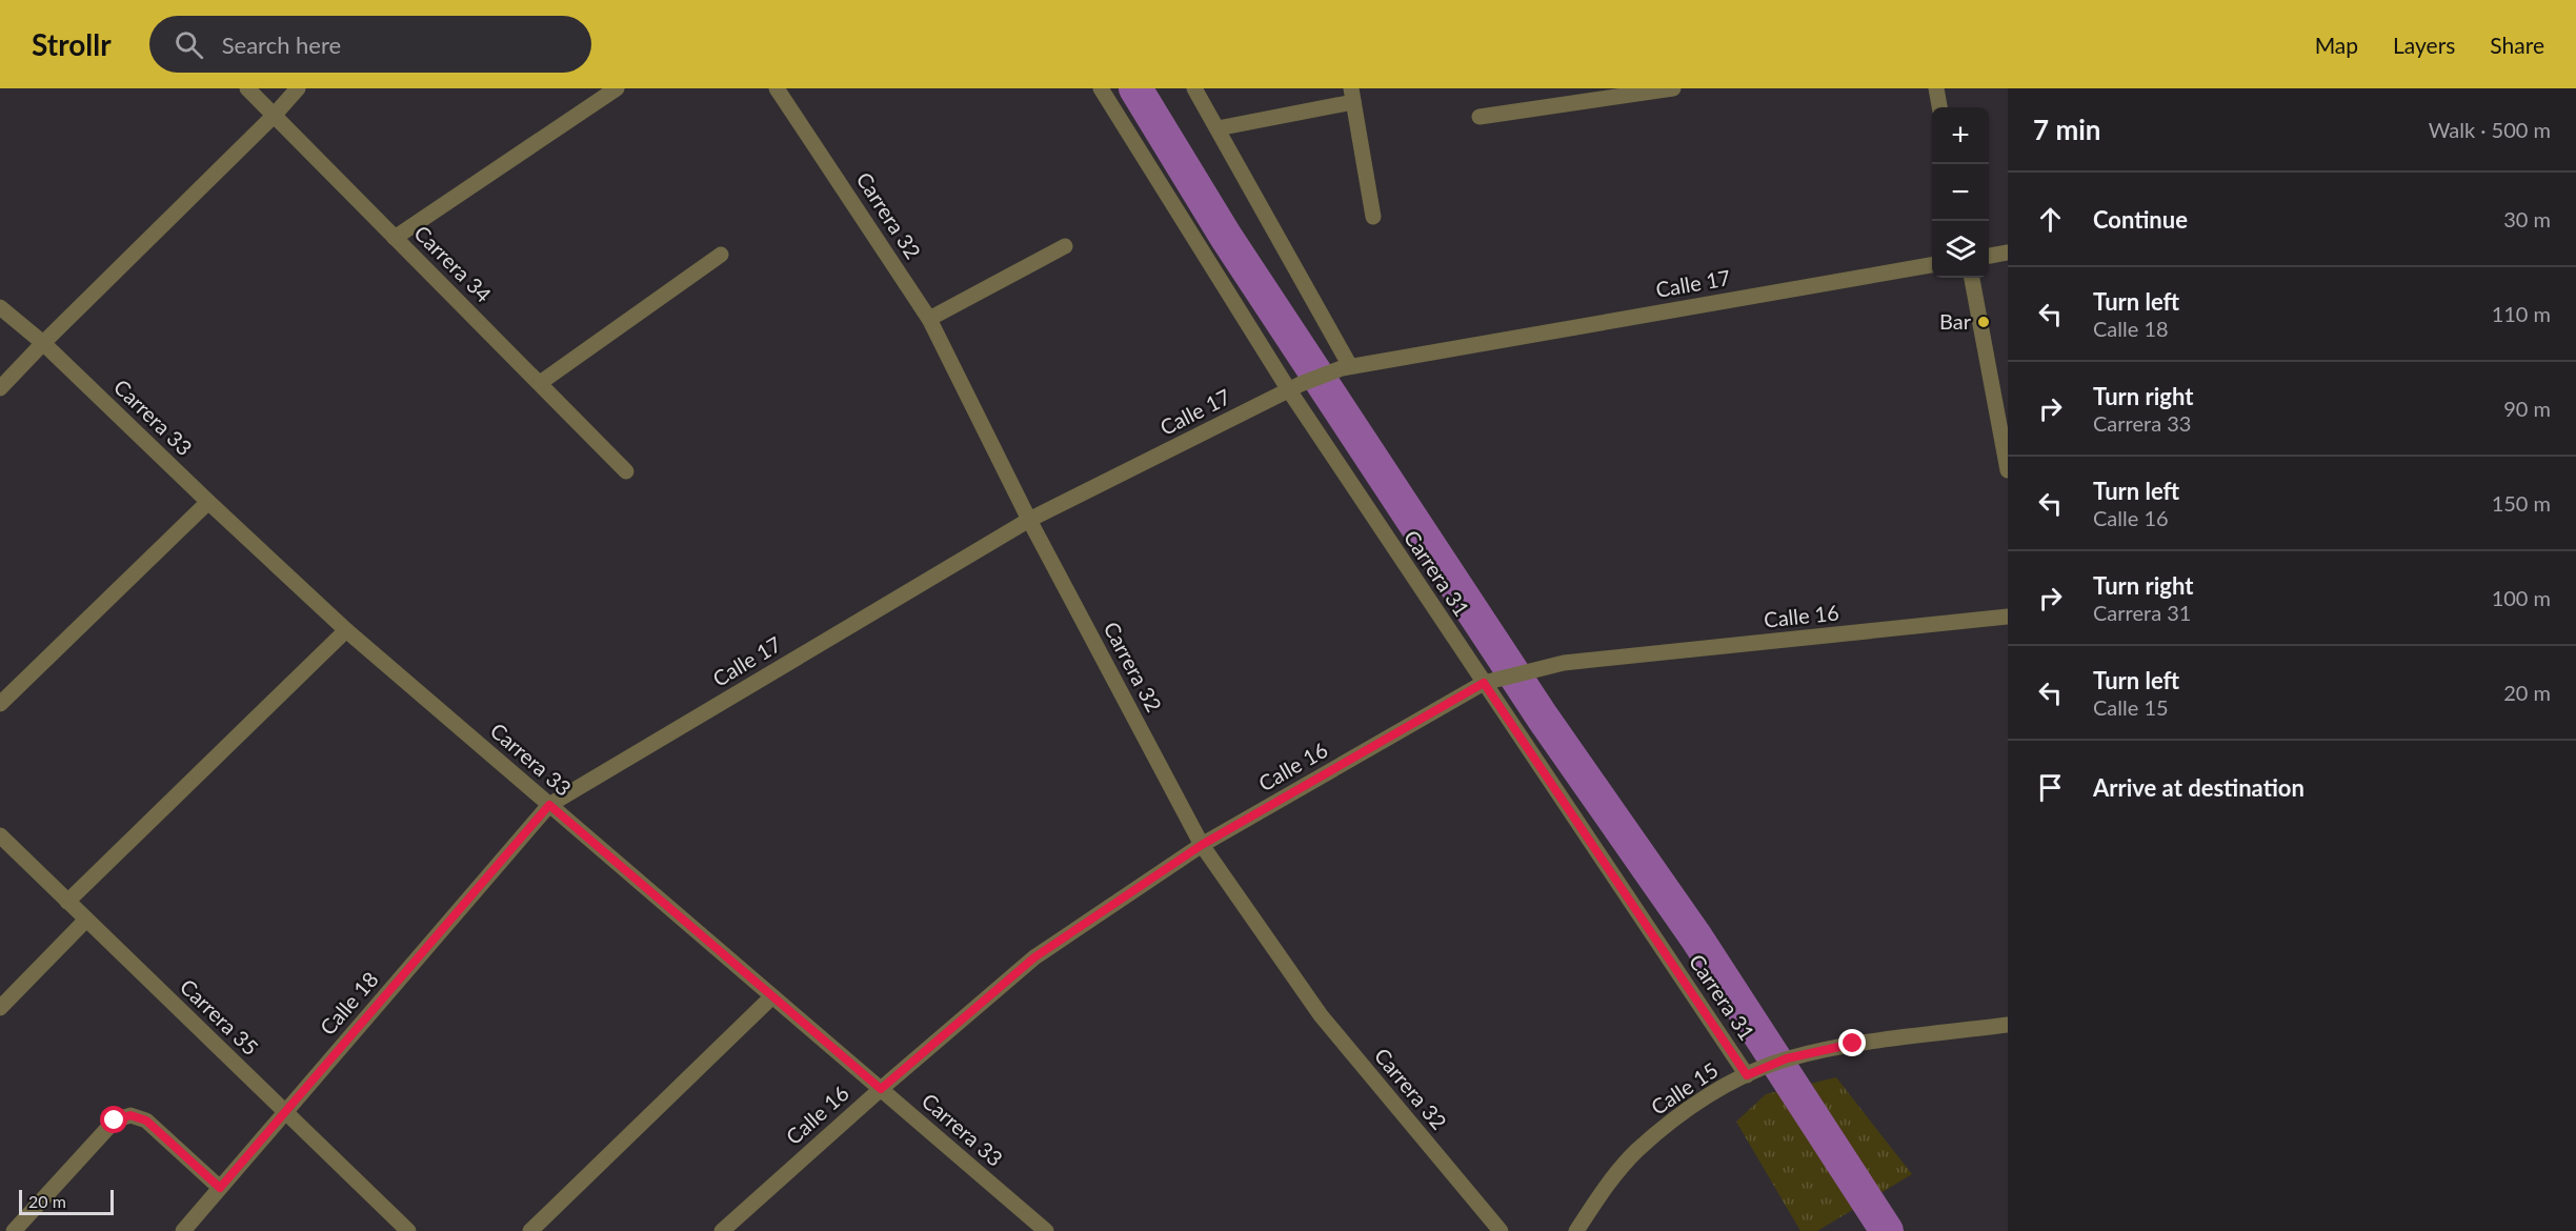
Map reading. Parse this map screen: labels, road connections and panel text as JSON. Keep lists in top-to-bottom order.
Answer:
{
  "streets": {
    "street": [
      "Carrera 32",
      "Carrera 34",
      "Calle 17",
      "Carrera 33",
      "Carrera 31",
      "Calle 16",
      "Calle 18",
      "Carrera 35",
      "Calle 15"
    ]
  },
  "crossings": [
    ["Carrera 32", "Calle 17"],
    ["Carrera 32", "Calle 16"],
    ["Calle 17", "Carrera 33"],
    ["Calle 17", "Carrera 31"],
    ["Calle 17", "Calle 18"],
    ["Carrera 33", "Calle 16"],
    ["Carrera 33", "Calle 18"],
    ["Carrera 31", "Calle 16"],
    ["Carrera 31", "Calle 15"],
    ["Calle 18", "Carrera 35"]
  ],
  "places": ["Bar"],
  "scale_bar": "20 m",
  "page": {
    "header": "Strollr",
    "search": "Search here",
    "nav": ["Map", "Layers", "Share"],
    "heading": ["7 min", "Walk · 500 m"],
    "map_buttons": ["+", "−"],
    "list": [
      ["Continue", "30 m"],
      ["Turn left", "Calle 18", "110 m"],
      ["Turn right", "Carrera 33", "90 m"],
      ["Turn left", "Calle 16", "150 m"],
      ["Turn right", "Carrera 31", "100 m"],
      ["Turn left", "Calle 15", "20 m"],
      "Arrive at destination"
    ],
    "scale": "20 m"
  }
}
